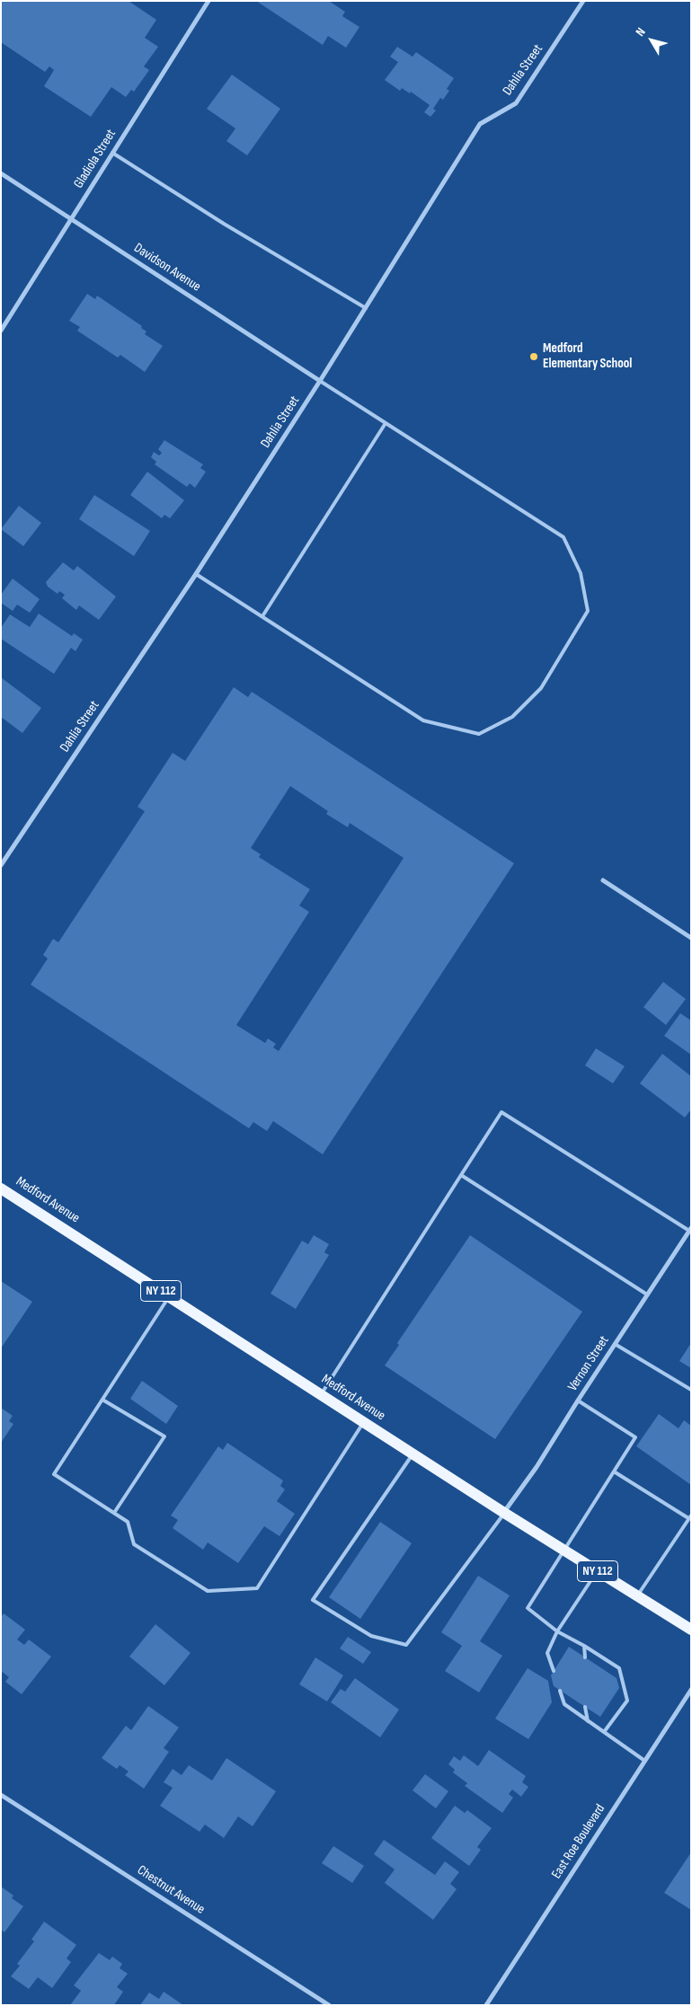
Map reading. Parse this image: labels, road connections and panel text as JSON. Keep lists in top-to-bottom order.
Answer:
{
  "streets": {
    "main road": ["Medford Avenue", "NY 112"],
    "street": [
      "Dahlia Street",
      "Gladiola Street",
      "Davidson Avenue",
      "Vernon Street",
      "East Roe Boulevard",
      "Chestnut Avenue"
    ]
  },
  "crossings": [
    ["Dahlia Street", "Davidson Avenue"],
    ["Gladiola Street", "Davidson Avenue"],
    ["Medford Avenue", "Vernon Street"]
  ],
  "places": ["Medford Elementary School"],
  "north": "top left"
}
